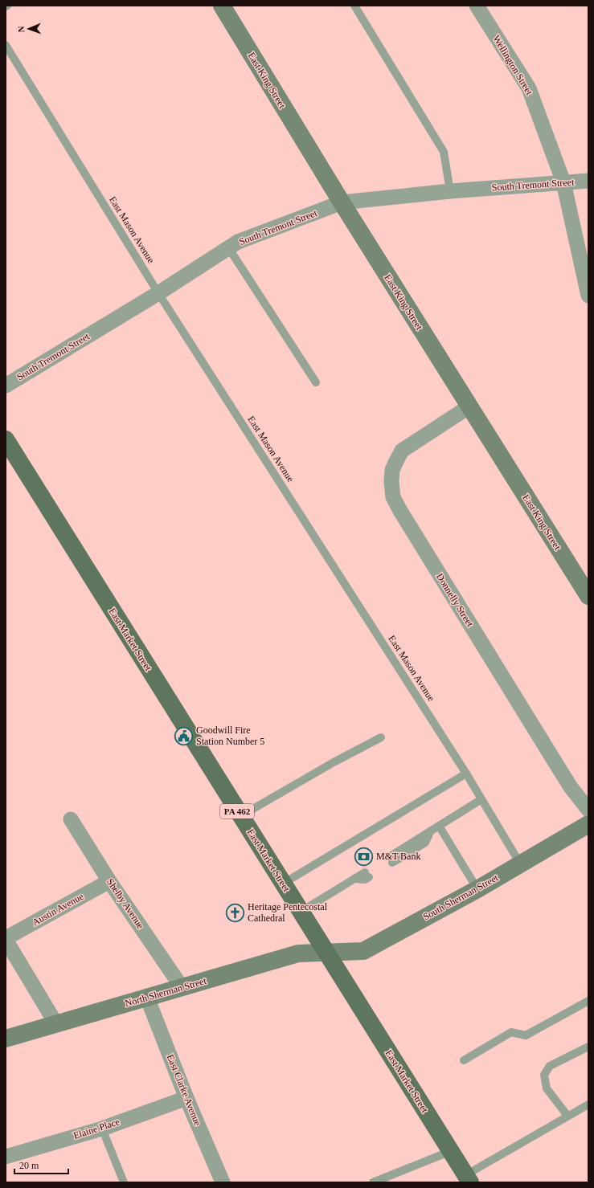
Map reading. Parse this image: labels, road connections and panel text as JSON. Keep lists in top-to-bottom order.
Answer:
{
  "streets": {
    "main road": ["East Market Street", "PA 462"],
    "street": [
      "Wellington Street",
      "East King Street",
      "South Tremont Street",
      "Donnelly Street",
      "South Sherman Street",
      "Shelby Avenue",
      "Austin Avenue",
      "North Sherman Street",
      "East Clarke Avenue",
      "Elaine Place"
    ],
    "lane": ["East Mason Avenue"]
  },
  "crossings": [
    ["Wellington Street", "South Tremont Street"],
    ["East King Street", "South Tremont Street"],
    ["East King Street", "Donnelly Street"],
    ["South Tremont Street", "East Mason Avenue"],
    ["East Mason Avenue", "South Sherman Street"],
    ["East Market Street", "South Sherman Street"],
    ["East Market Street", "North Sherman Street"],
    ["South Sherman Street", "North Sherman Street"],
    ["Shelby Avenue", "Austin Avenue"],
    ["Shelby Avenue", "North Sherman Street"],
    ["North Sherman Street", "East Clarke Avenue"],
    ["East Clarke Avenue", "Elaine Place"]
  ],
  "places": {
    "public building": ["Goodwill Fire Station Number 5"],
    "bank": ["M&T Bank"],
    "church": ["Heritage Pentecostal Cathedral"]
  },
  "scale_bar": "20 m",
  "north": "left"
}
